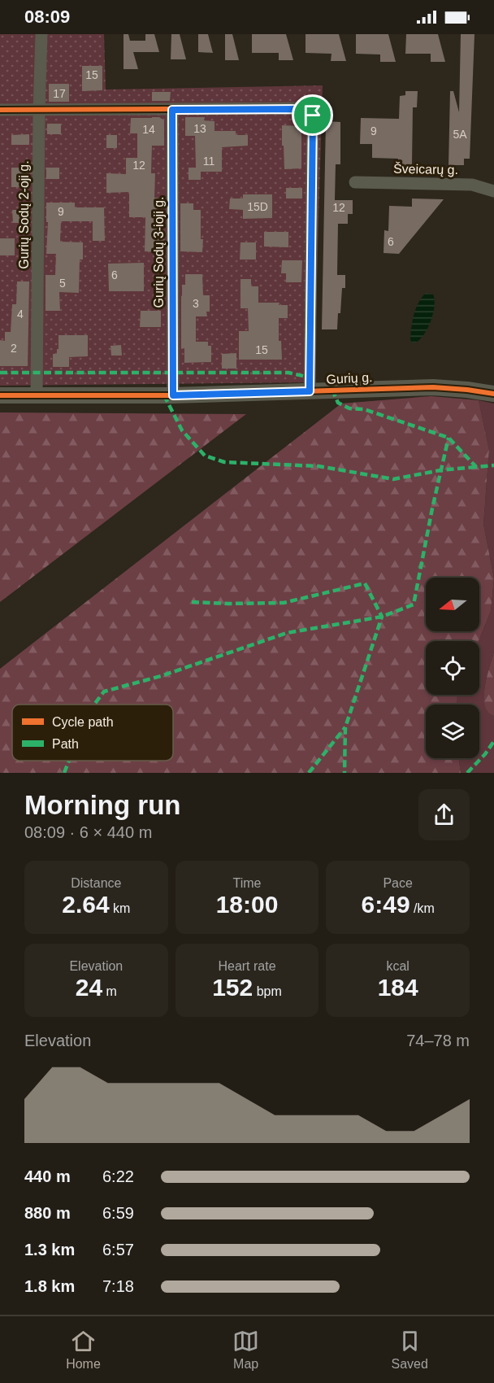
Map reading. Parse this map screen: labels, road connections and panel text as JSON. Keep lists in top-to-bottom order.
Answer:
{
  "streets": {
    "street": [
      "Šveicarų g.",
      "Gurių Sodų 2-oji g.",
      "Gurių Sodų 3-ioji g.",
      "Gurių g."
    ]
  },
  "crossings": [
    ["Gurių Sodų 2-oji g.", "Gurių g."],
    ["Gurių Sodų 3-ioji g.", "Gurių g."]
  ],
  "house_numbers": [
    "15",
    "17",
    "13",
    "14",
    "9",
    "5A",
    "11",
    "12",
    "15D",
    "12",
    "9",
    "6",
    "6",
    "5",
    "3",
    "4",
    "2",
    "15"
  ],
  "legend": ["Cycle path", "Path"],
  "north": "left",
  "page": {
    "status": "08:09",
    "heading": ["Morning run", "08:09 · 6 × 440 m"],
    "stats": [
      ["Distance", "2.64 km"],
      ["Time", "18:00"],
      ["Pace", "6:49 /km"],
      ["Elevation", "24 m"],
      ["Heart rate", "152 bpm"],
      ["kcal", "184"]
    ],
    "chart": ["Elevation", "74–78 m"],
    "list": [
      {
        "name": "440 m",
        "note": "6:22"
      },
      {
        "name": "880 m",
        "note": "6:59"
      },
      {
        "name": "1.3 km",
        "note": "6:57"
      },
      {
        "name": "1.8 km",
        "note": "7:18"
      }
    ],
    "tabs": ["Home", "Map", "Saved"]
  }
}
